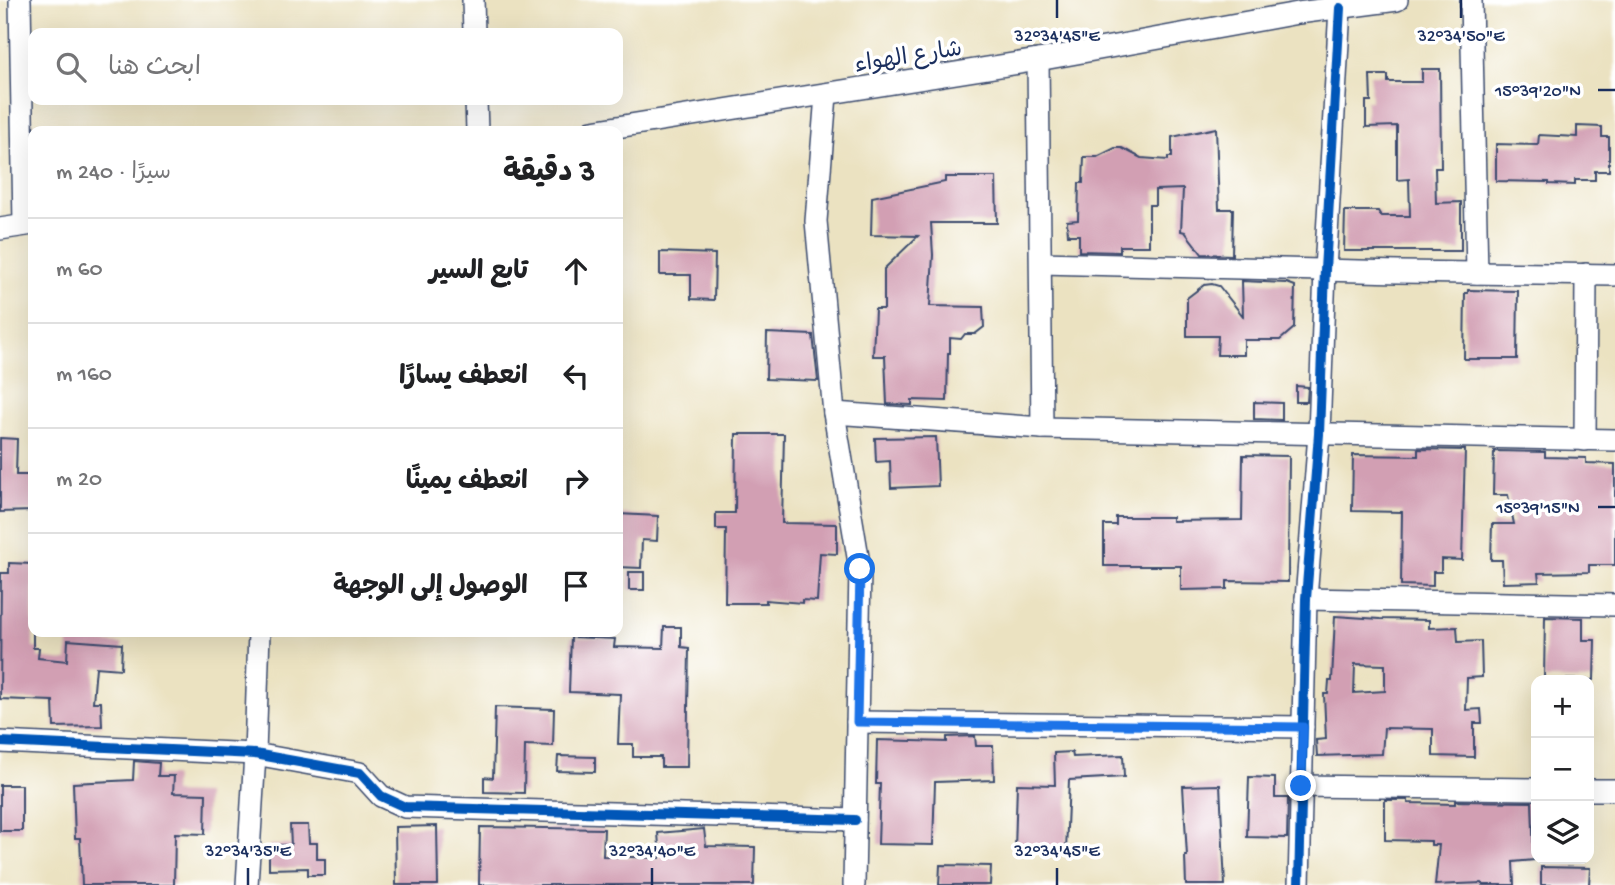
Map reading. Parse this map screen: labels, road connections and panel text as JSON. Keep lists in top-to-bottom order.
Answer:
{
  "streets": {
    "street": ["شارع الهواء"]
  },
  "page": {
    "search": "ابحث هنا",
    "heading": ["3 دقيقة", "سيرًا · 240 m"],
    "list": [
      ["تابع السير", "60 m"],
      ["انعطف يسارًا", "160 m"],
      ["انعطف يمينًا", "20 m"],
      "الوصول إلى الوجهة"
    ],
    "map_buttons": ["+", "−"]
  },
  "coordinates": [
    "32°34'45\"E",
    "32°34'50\"E",
    "15°39'20\"N",
    "15°39'15\"N",
    "32°34'35\"E",
    "32°34'40\"E"
  ]
}
